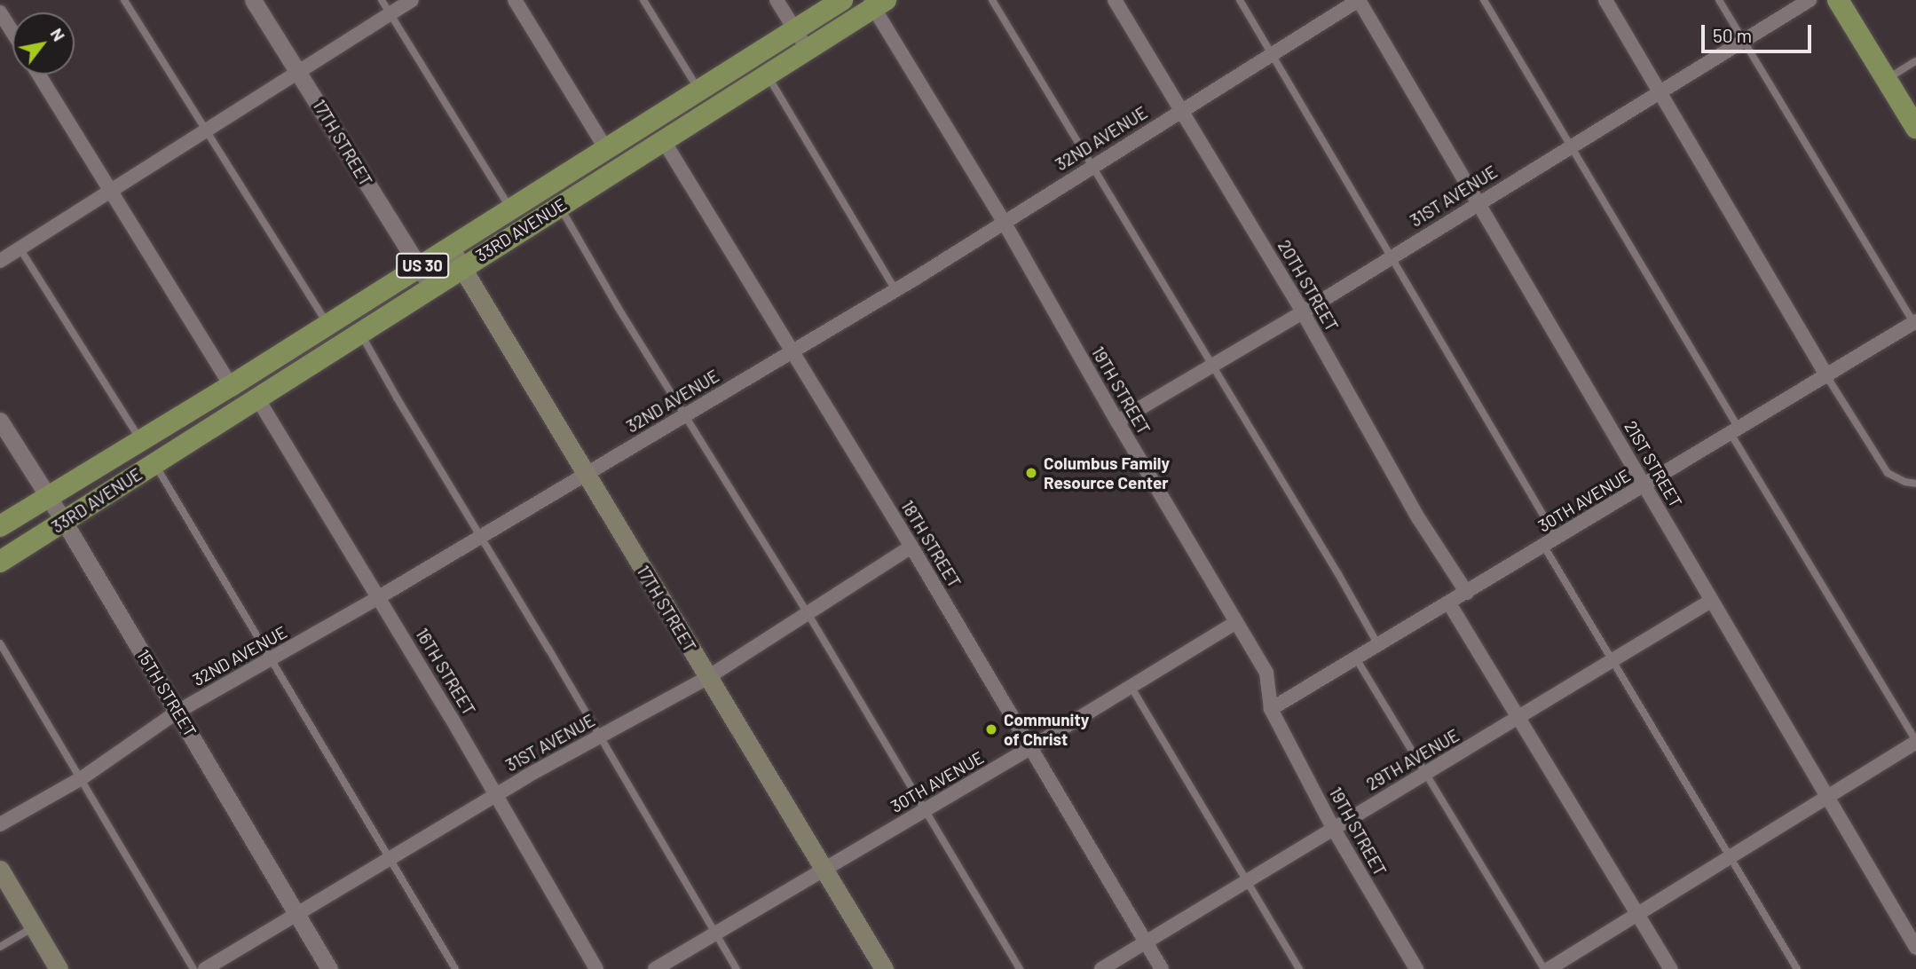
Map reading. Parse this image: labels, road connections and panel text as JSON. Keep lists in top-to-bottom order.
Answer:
{
  "streets": {
    "highway": ["33RD AVENUE", "US 30"],
    "main road": ["17TH STREET"],
    "street": [
      "32ND AVENUE",
      "31ST AVENUE",
      "20TH STREET",
      "19TH STREET",
      "21ST STREET",
      "30TH AVENUE",
      "18TH STREET",
      "16TH STREET",
      "15TH STREET",
      "29TH AVENUE"
    ]
  },
  "crossings": [
    ["32ND AVENUE", "17TH STREET"],
    ["32ND AVENUE", "20TH STREET"],
    ["32ND AVENUE", "19TH STREET"],
    ["32ND AVENUE", "21ST STREET"],
    ["32ND AVENUE", "18TH STREET"],
    ["32ND AVENUE", "16TH STREET"],
    ["32ND AVENUE", "15TH STREET"],
    ["17TH STREET", "31ST AVENUE"],
    ["17TH STREET", "33RD AVENUE"],
    ["17TH STREET", "30TH AVENUE"],
    ["31ST AVENUE", "20TH STREET"],
    ["31ST AVENUE", "19TH STREET"],
    ["31ST AVENUE", "21ST STREET"],
    ["31ST AVENUE", "18TH STREET"],
    ["31ST AVENUE", "16TH STREET"],
    ["31ST AVENUE", "15TH STREET"],
    ["33RD AVENUE", "19TH STREET"],
    ["33RD AVENUE", "18TH STREET"],
    ["33RD AVENUE", "16TH STREET"],
    ["33RD AVENUE", "15TH STREET"],
    ["20TH STREET", "30TH AVENUE"],
    ["19TH STREET", "30TH AVENUE"],
    ["19TH STREET", "29TH AVENUE"],
    ["21ST STREET", "30TH AVENUE"],
    ["21ST STREET", "29TH AVENUE"],
    ["30TH AVENUE", "18TH STREET"],
    ["18TH STREET", "29TH AVENUE"]
  ],
  "places": ["Columbus Family Resource Center", "Community of Christ"],
  "scale_bar": "50 m",
  "north": "top right"
}
